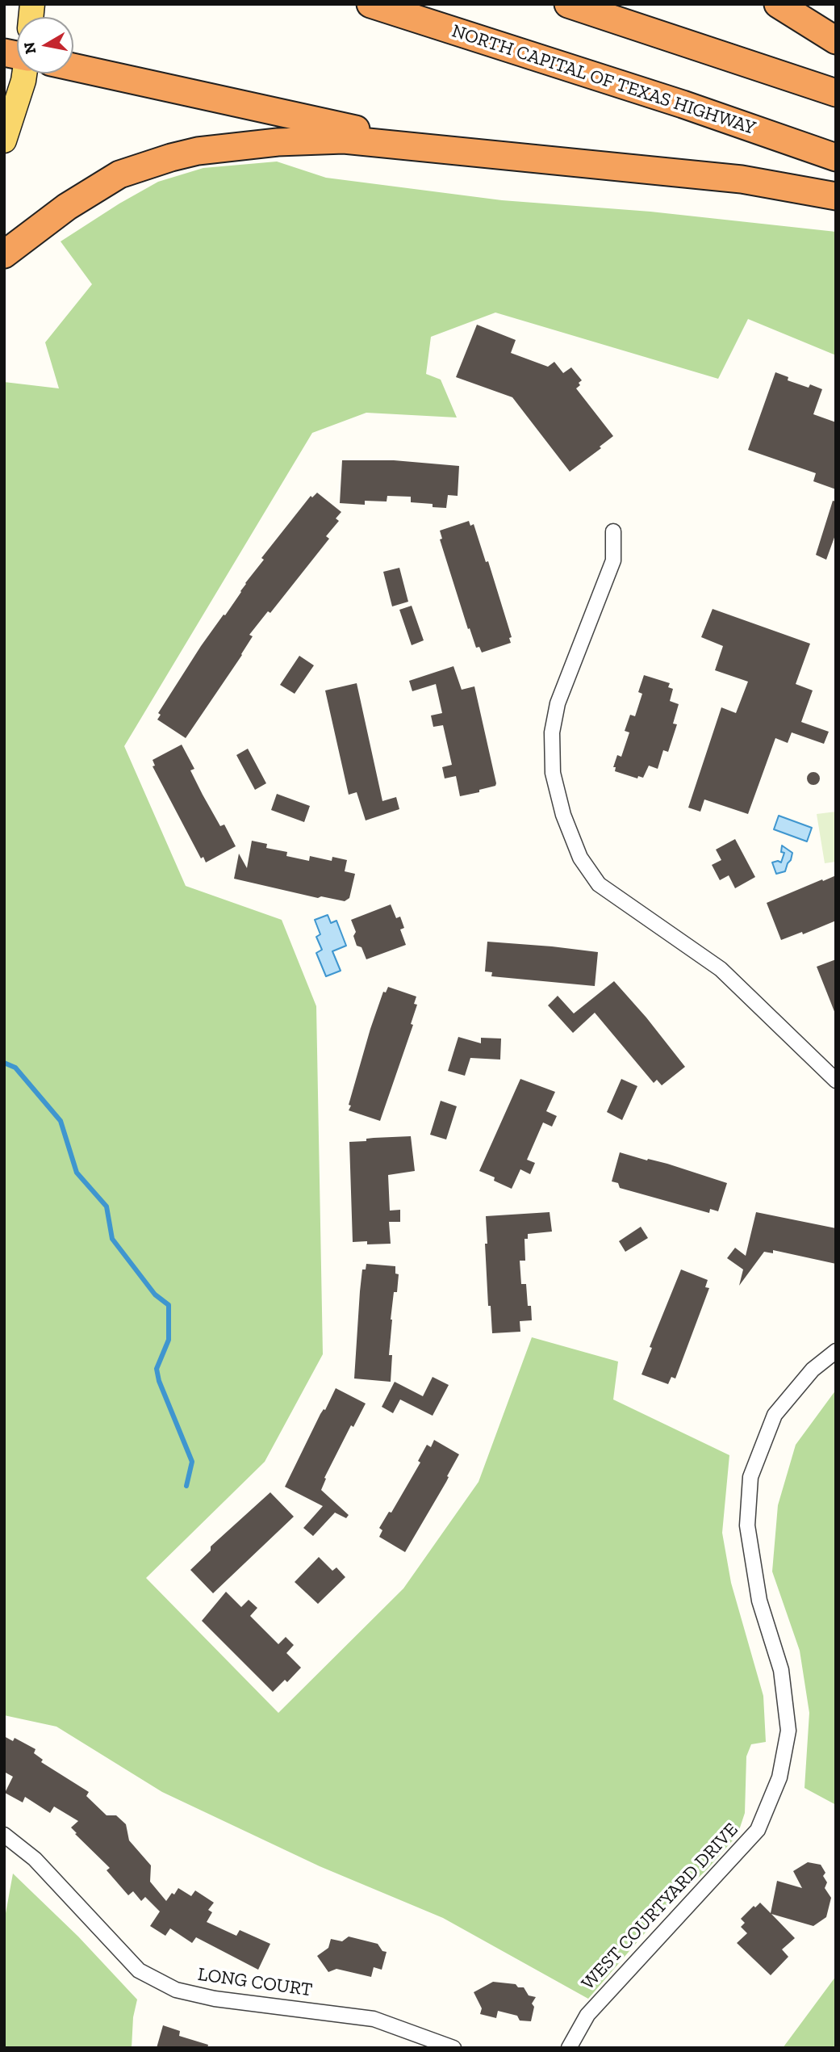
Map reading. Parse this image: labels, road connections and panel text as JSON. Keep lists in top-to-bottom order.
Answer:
{
  "streets": {
    "highway": ["NORTH CAPITAL OF TEXAS HIGHWAY"],
    "street": ["WEST COURTYARD DRIVE", "LONG COURT"]
  },
  "north": "left"
}
